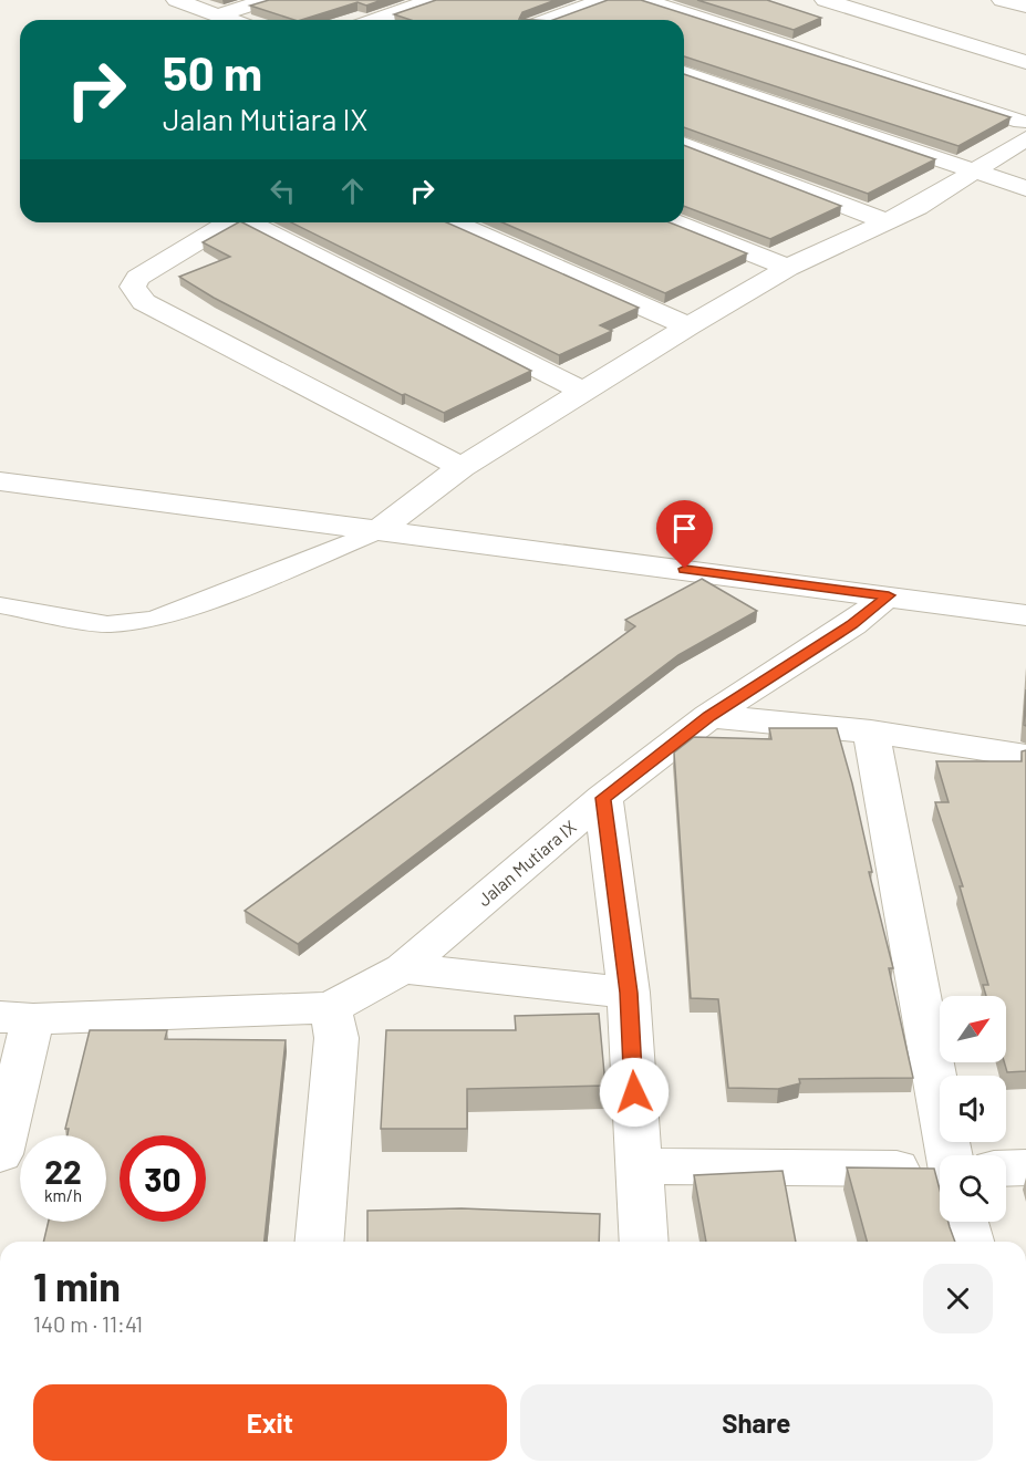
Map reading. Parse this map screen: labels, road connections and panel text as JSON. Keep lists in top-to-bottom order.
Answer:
{
  "streets": {
    "street": ["Jalan Mutiara IX"]
  },
  "north": "top right",
  "page": {
    "turn": ["50 m", "Jalan Mutiara IX"],
    "speed": "22 km/h",
    "limit": "30",
    "heading": ["1 min", "140 m · 11:41"],
    "buttons": ["Exit", "Share"]
  }
}
